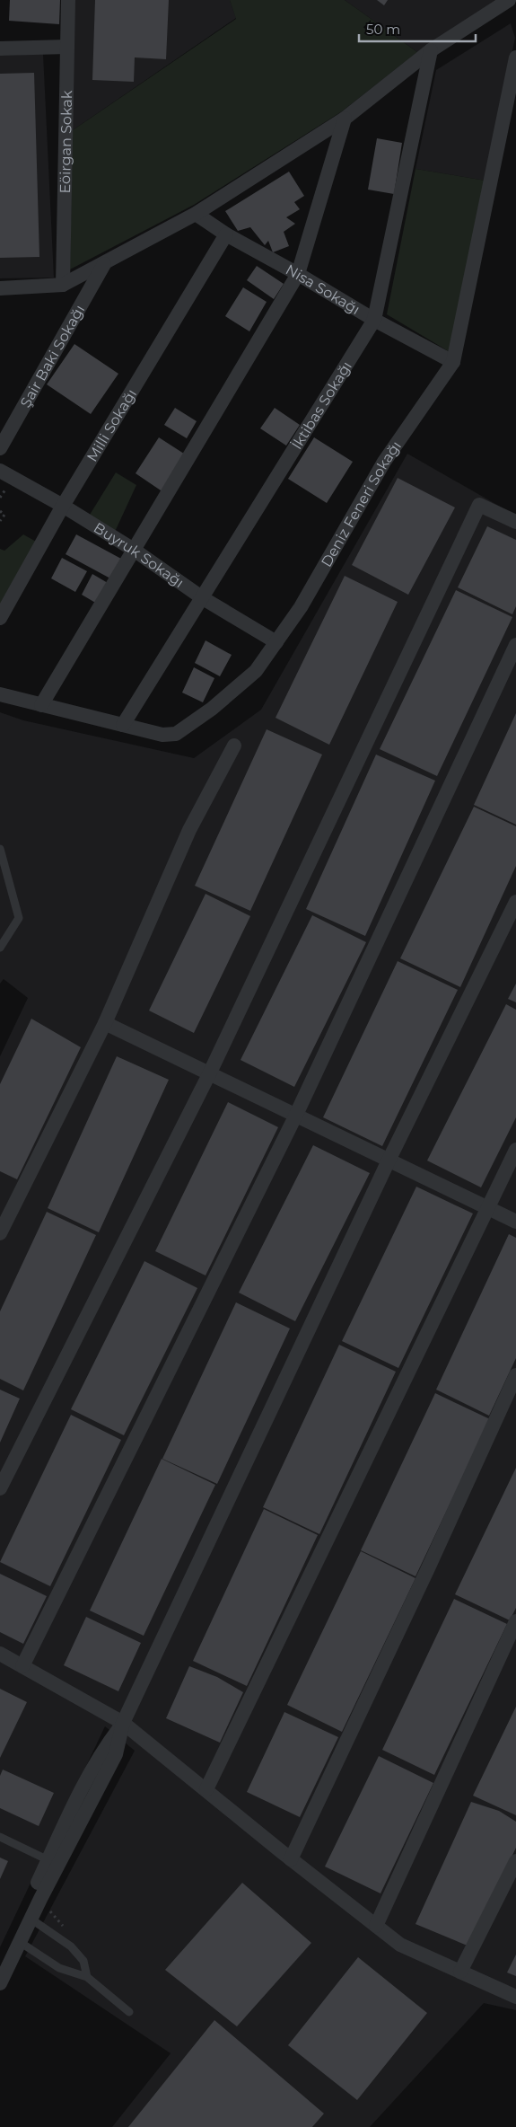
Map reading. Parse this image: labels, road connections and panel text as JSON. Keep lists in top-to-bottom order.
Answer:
{
  "streets": {
    "street": [
      "Eöirgan Sokak",
      "Nisa Sokağı",
      "Şair Baki Sokağı",
      "İktibas Sokağı",
      "Milli Sokağı",
      "Deniz Feneri Sokağı",
      "Buyruk Sokağı"
    ]
  },
  "crossings": [
    ["Nisa Sokağı", "İktibas Sokağı"],
    ["Nisa Sokağı", "Milli Sokağı"],
    ["Nisa Sokağı", "Deniz Feneri Sokağı"],
    ["İktibas Sokağı", "Deniz Feneri Sokağı"],
    ["İktibas Sokağı", "Buyruk Sokağı"],
    ["Milli Sokağı", "Buyruk Sokağı"],
    ["Deniz Feneri Sokağı", "Buyruk Sokağı"]
  ],
  "scale_bar": "50 m"
}
